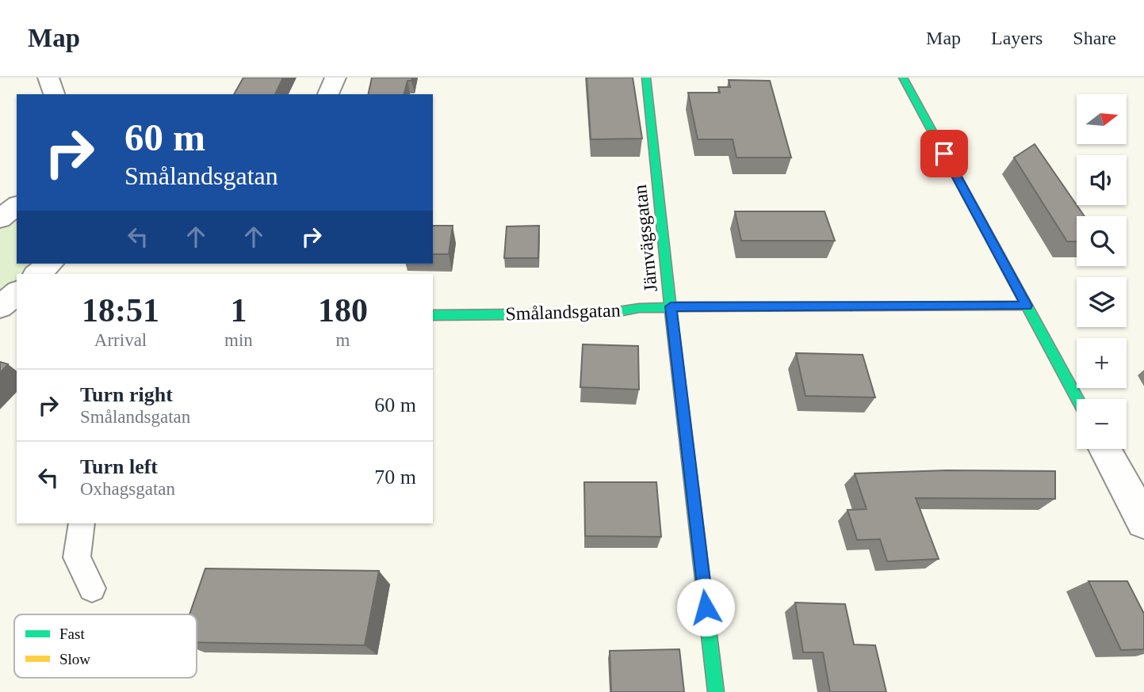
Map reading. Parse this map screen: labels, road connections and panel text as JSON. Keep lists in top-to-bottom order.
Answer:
{
  "streets": {
    "street": ["Järnvägsgatan", "Smålandsgatan"]
  },
  "crossings": [
    ["Järnvägsgatan", "Smålandsgatan"]
  ],
  "legend": ["Fast", "Slow"],
  "north": "right",
  "page": {
    "header": "Map",
    "nav": ["Map", "Layers", "Share"],
    "map_buttons": ["+", "−"],
    "turn": ["60 m", "Smålandsgatan"],
    "eta": [
      "18:51",
      "Arrival",
      "1",
      "min",
      "180",
      "m"
    ],
    "list": [
      {
        "name": "Turn right",
        "note": "Smålandsgatan",
        "value": "60 m"
      },
      {
        "name": "Turn left",
        "note": "Oxhagsgatan",
        "value": "70 m"
      }
    ]
  }
}
